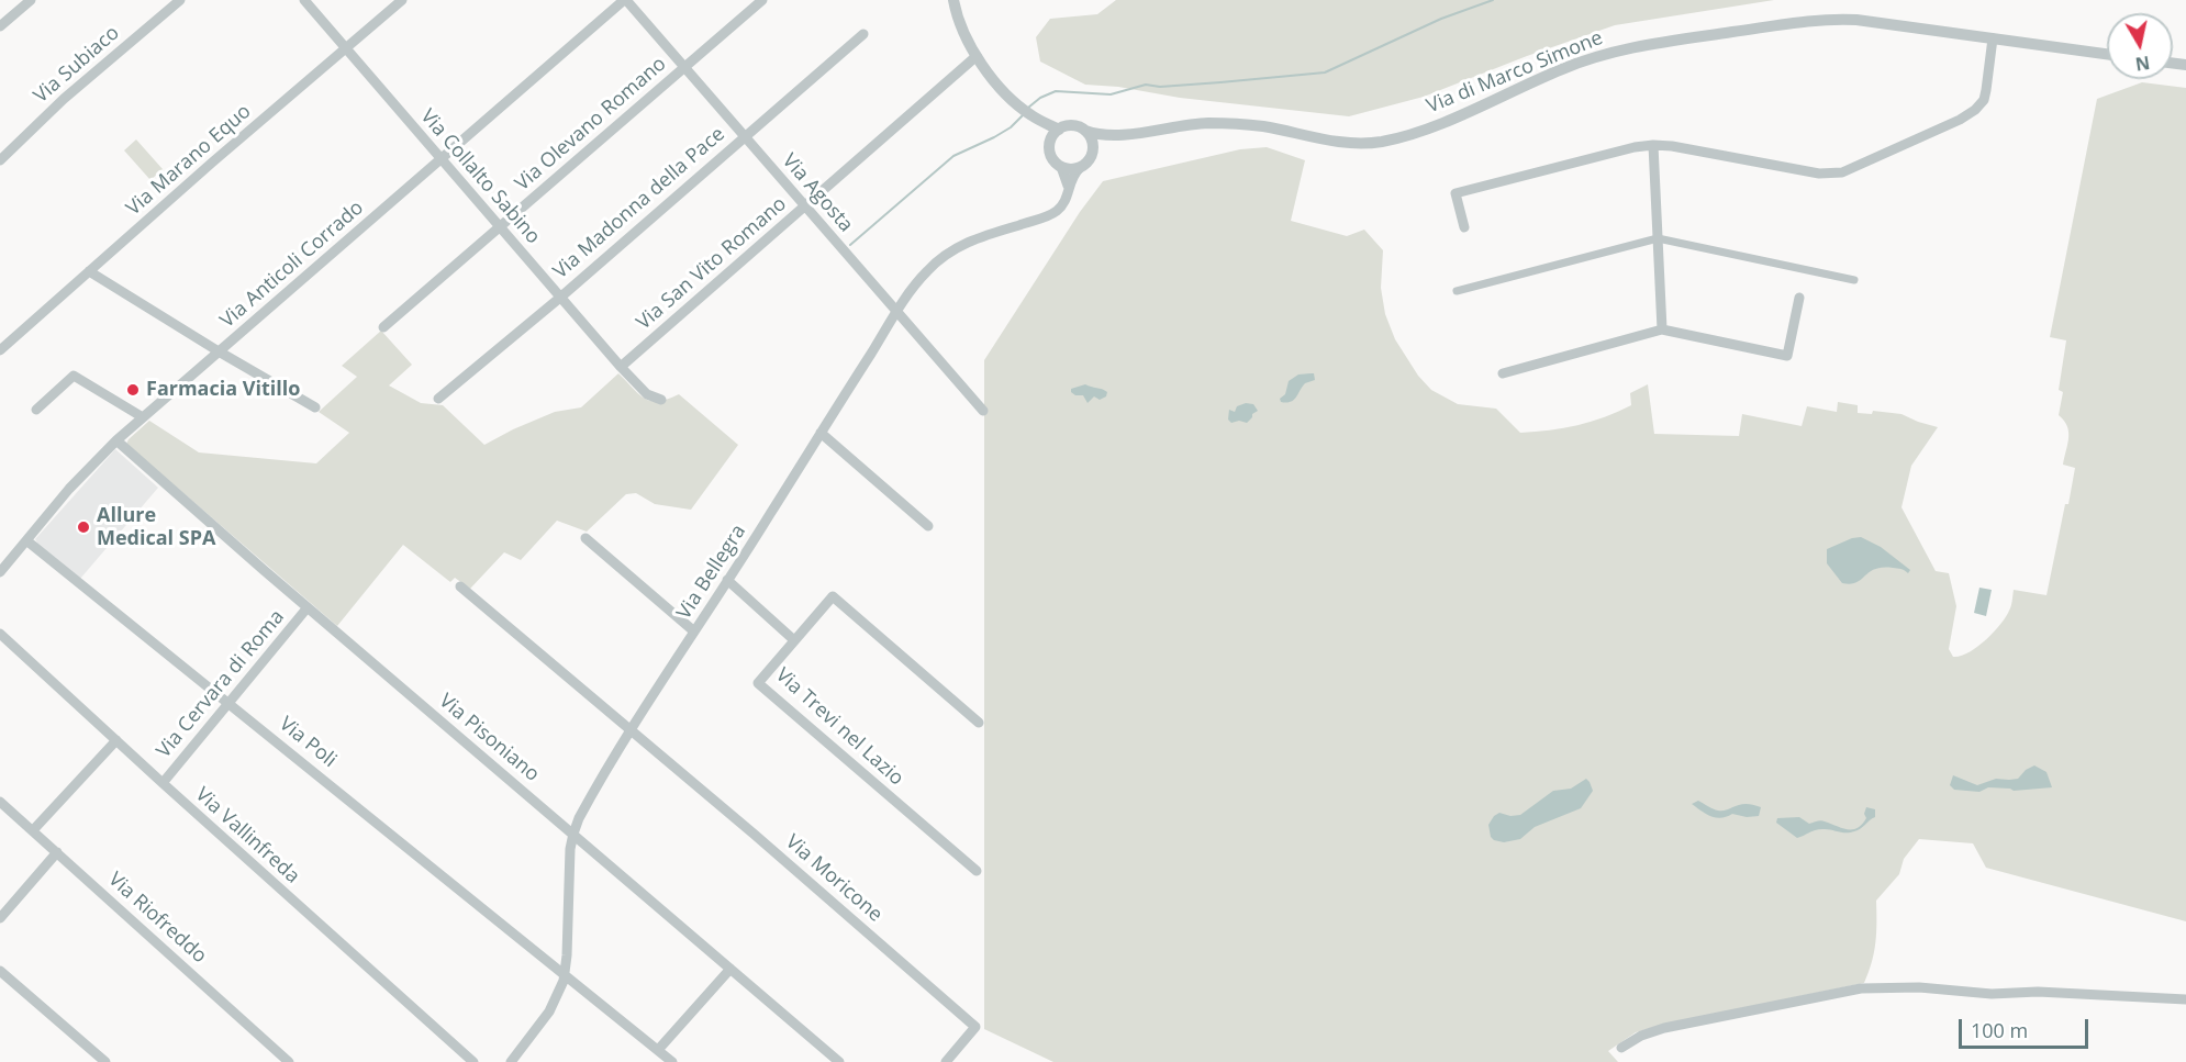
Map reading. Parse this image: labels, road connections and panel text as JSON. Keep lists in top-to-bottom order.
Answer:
{
  "streets": {
    "street": [
      "Via Subiaco",
      "Via di Marco Simone",
      "Via Olevano Romano",
      "Via Marano Equo",
      "Via Collalto Sabino",
      "Via Agosta",
      "Via Madonna della Pace",
      "Via San Vito Romano",
      "Via Anticoli Corrado",
      "Via Bellegra",
      "Via Cervara di Roma",
      "Via Trevi nel Lazio",
      "Via Pisoniano",
      "Via Poli",
      "Via Vallinfreda",
      "Via Moricone",
      "Via Riofreddo"
    ]
  },
  "crossings": [
    ["Via di Marco Simone", "Via Bellegra"],
    ["Via Olevano Romano", "Via Collalto Sabino"],
    ["Via Olevano Romano", "Via Agosta"],
    ["Via Marano Equo", "Via Collalto Sabino"],
    ["Via Collalto Sabino", "Via Madonna della Pace"],
    ["Via Collalto Sabino", "Via San Vito Romano"],
    ["Via Collalto Sabino", "Via Anticoli Corrado"],
    ["Via Agosta", "Via Madonna della Pace"],
    ["Via Agosta", "Via San Vito Romano"],
    ["Via Agosta", "Via Anticoli Corrado"],
    ["Via Agosta", "Via Bellegra"],
    ["Via Anticoli Corrado", "Via Pisoniano"],
    ["Via Anticoli Corrado", "Via Poli"],
    ["Via Bellegra", "Via Pisoniano"],
    ["Via Bellegra", "Via Poli"],
    ["Via Bellegra", "Via Moricone"],
    ["Via Cervara di Roma", "Via Pisoniano"],
    ["Via Cervara di Roma", "Via Poli"],
    ["Via Cervara di Roma", "Via Vallinfreda"]
  ],
  "places": ["Farmacia Vitillo", "Allure Medical SPA"],
  "scale_bar": "100 m",
  "north": "bottom"
}
